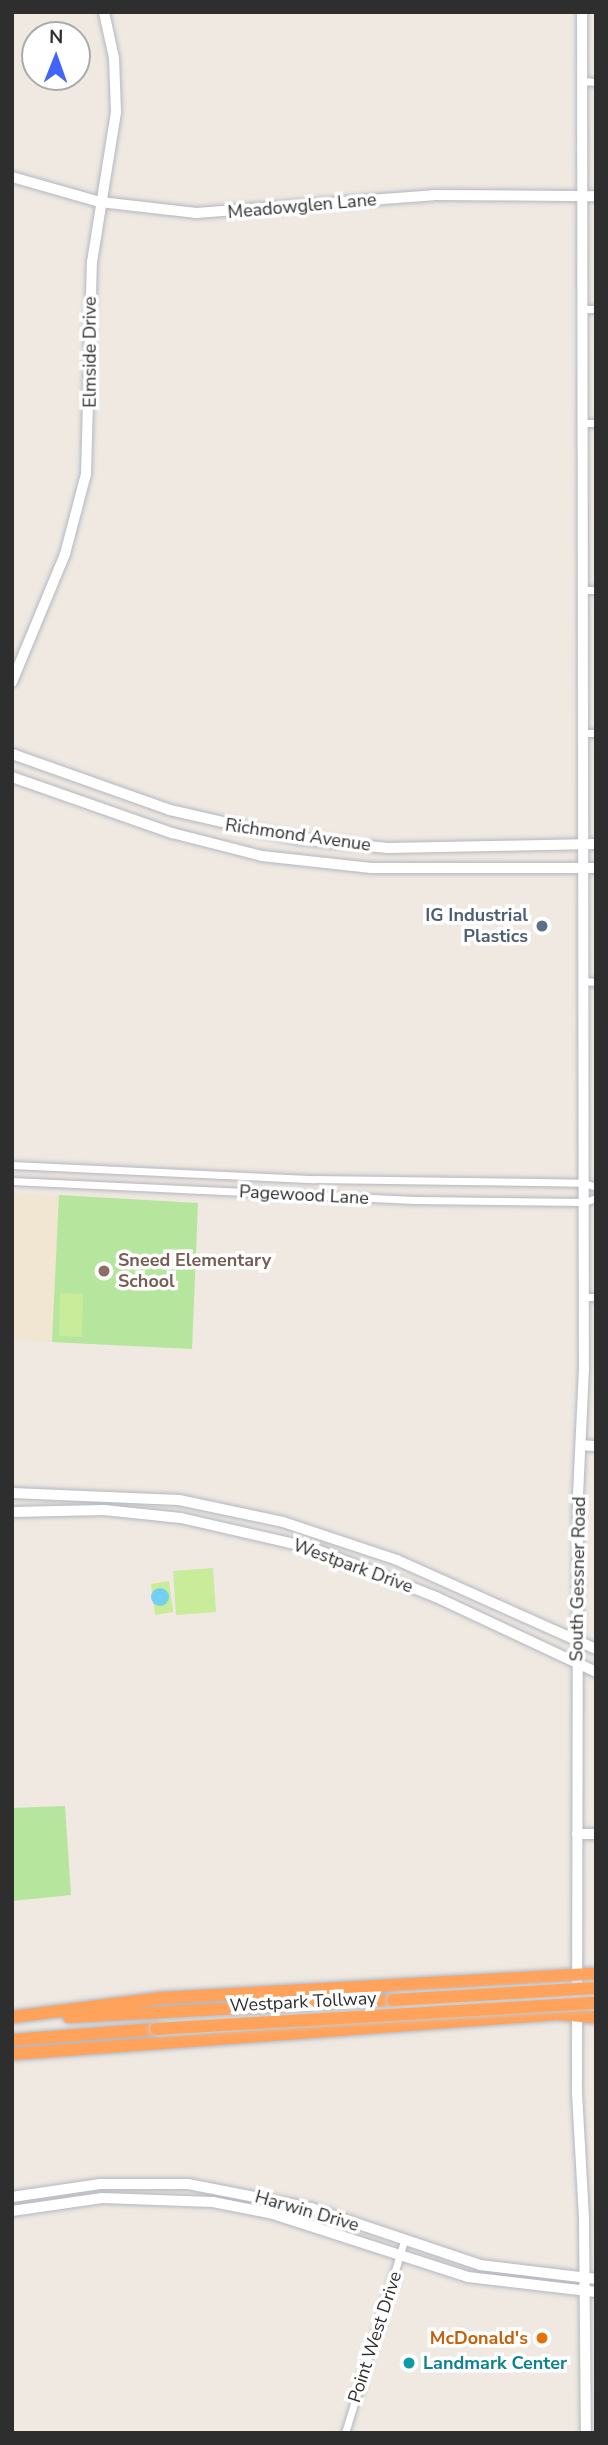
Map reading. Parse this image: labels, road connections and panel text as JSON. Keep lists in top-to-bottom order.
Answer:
{
  "streets": {
    "highway": ["Westpark Tollway"],
    "main road": [
      "Meadowglen Lane",
      "Elmside Drive",
      "Richmond Avenue",
      "Westpark Drive",
      "South Gessner Road",
      "Harwin Drive"
    ],
    "street": ["Pagewood Lane", "Point West Drive"]
  },
  "crossings": [
    ["Meadowglen Lane", "Elmside Drive"],
    ["Meadowglen Lane", "South Gessner Road"],
    ["Richmond Avenue", "South Gessner Road"],
    ["Pagewood Lane", "South Gessner Road"],
    ["Westpark Drive", "South Gessner Road"],
    ["South Gessner Road", "Harwin Drive"],
    ["Harwin Drive", "Point West Drive"]
  ],
  "places": [
    "IG Industrial Plastics",
    "Sneed Elementary School",
    "McDonald's",
    "Landmark Center"
  ],
  "north": "top"
}
